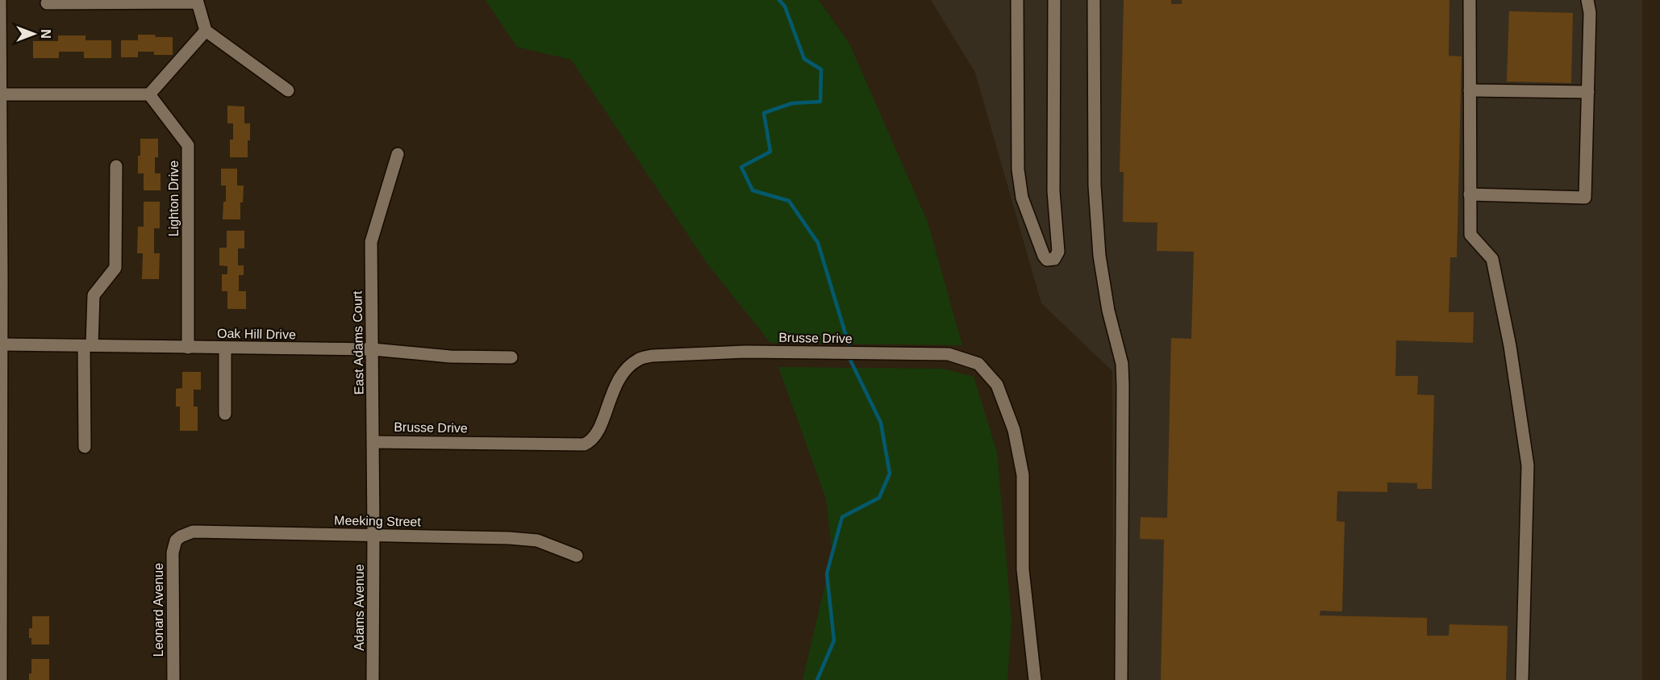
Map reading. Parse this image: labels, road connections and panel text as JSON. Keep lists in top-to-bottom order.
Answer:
{
  "streets": {
    "street": [
      "Lighton Drive",
      "Oak Hill Drive",
      "Brusse Drive",
      "East Adams Court",
      "Meeking Street",
      "Adams Avenue",
      "Leonard Avenue"
    ]
  },
  "crossings": [
    ["Lighton Drive", "Oak Hill Drive"],
    ["Oak Hill Drive", "East Adams Court"],
    ["Brusse Drive", "East Adams Court"],
    ["East Adams Court", "Meeking Street"],
    ["East Adams Court", "Adams Avenue"],
    ["Meeking Street", "Adams Avenue"],
    ["Meeking Street", "Leonard Avenue"]
  ],
  "north": "right"
}
